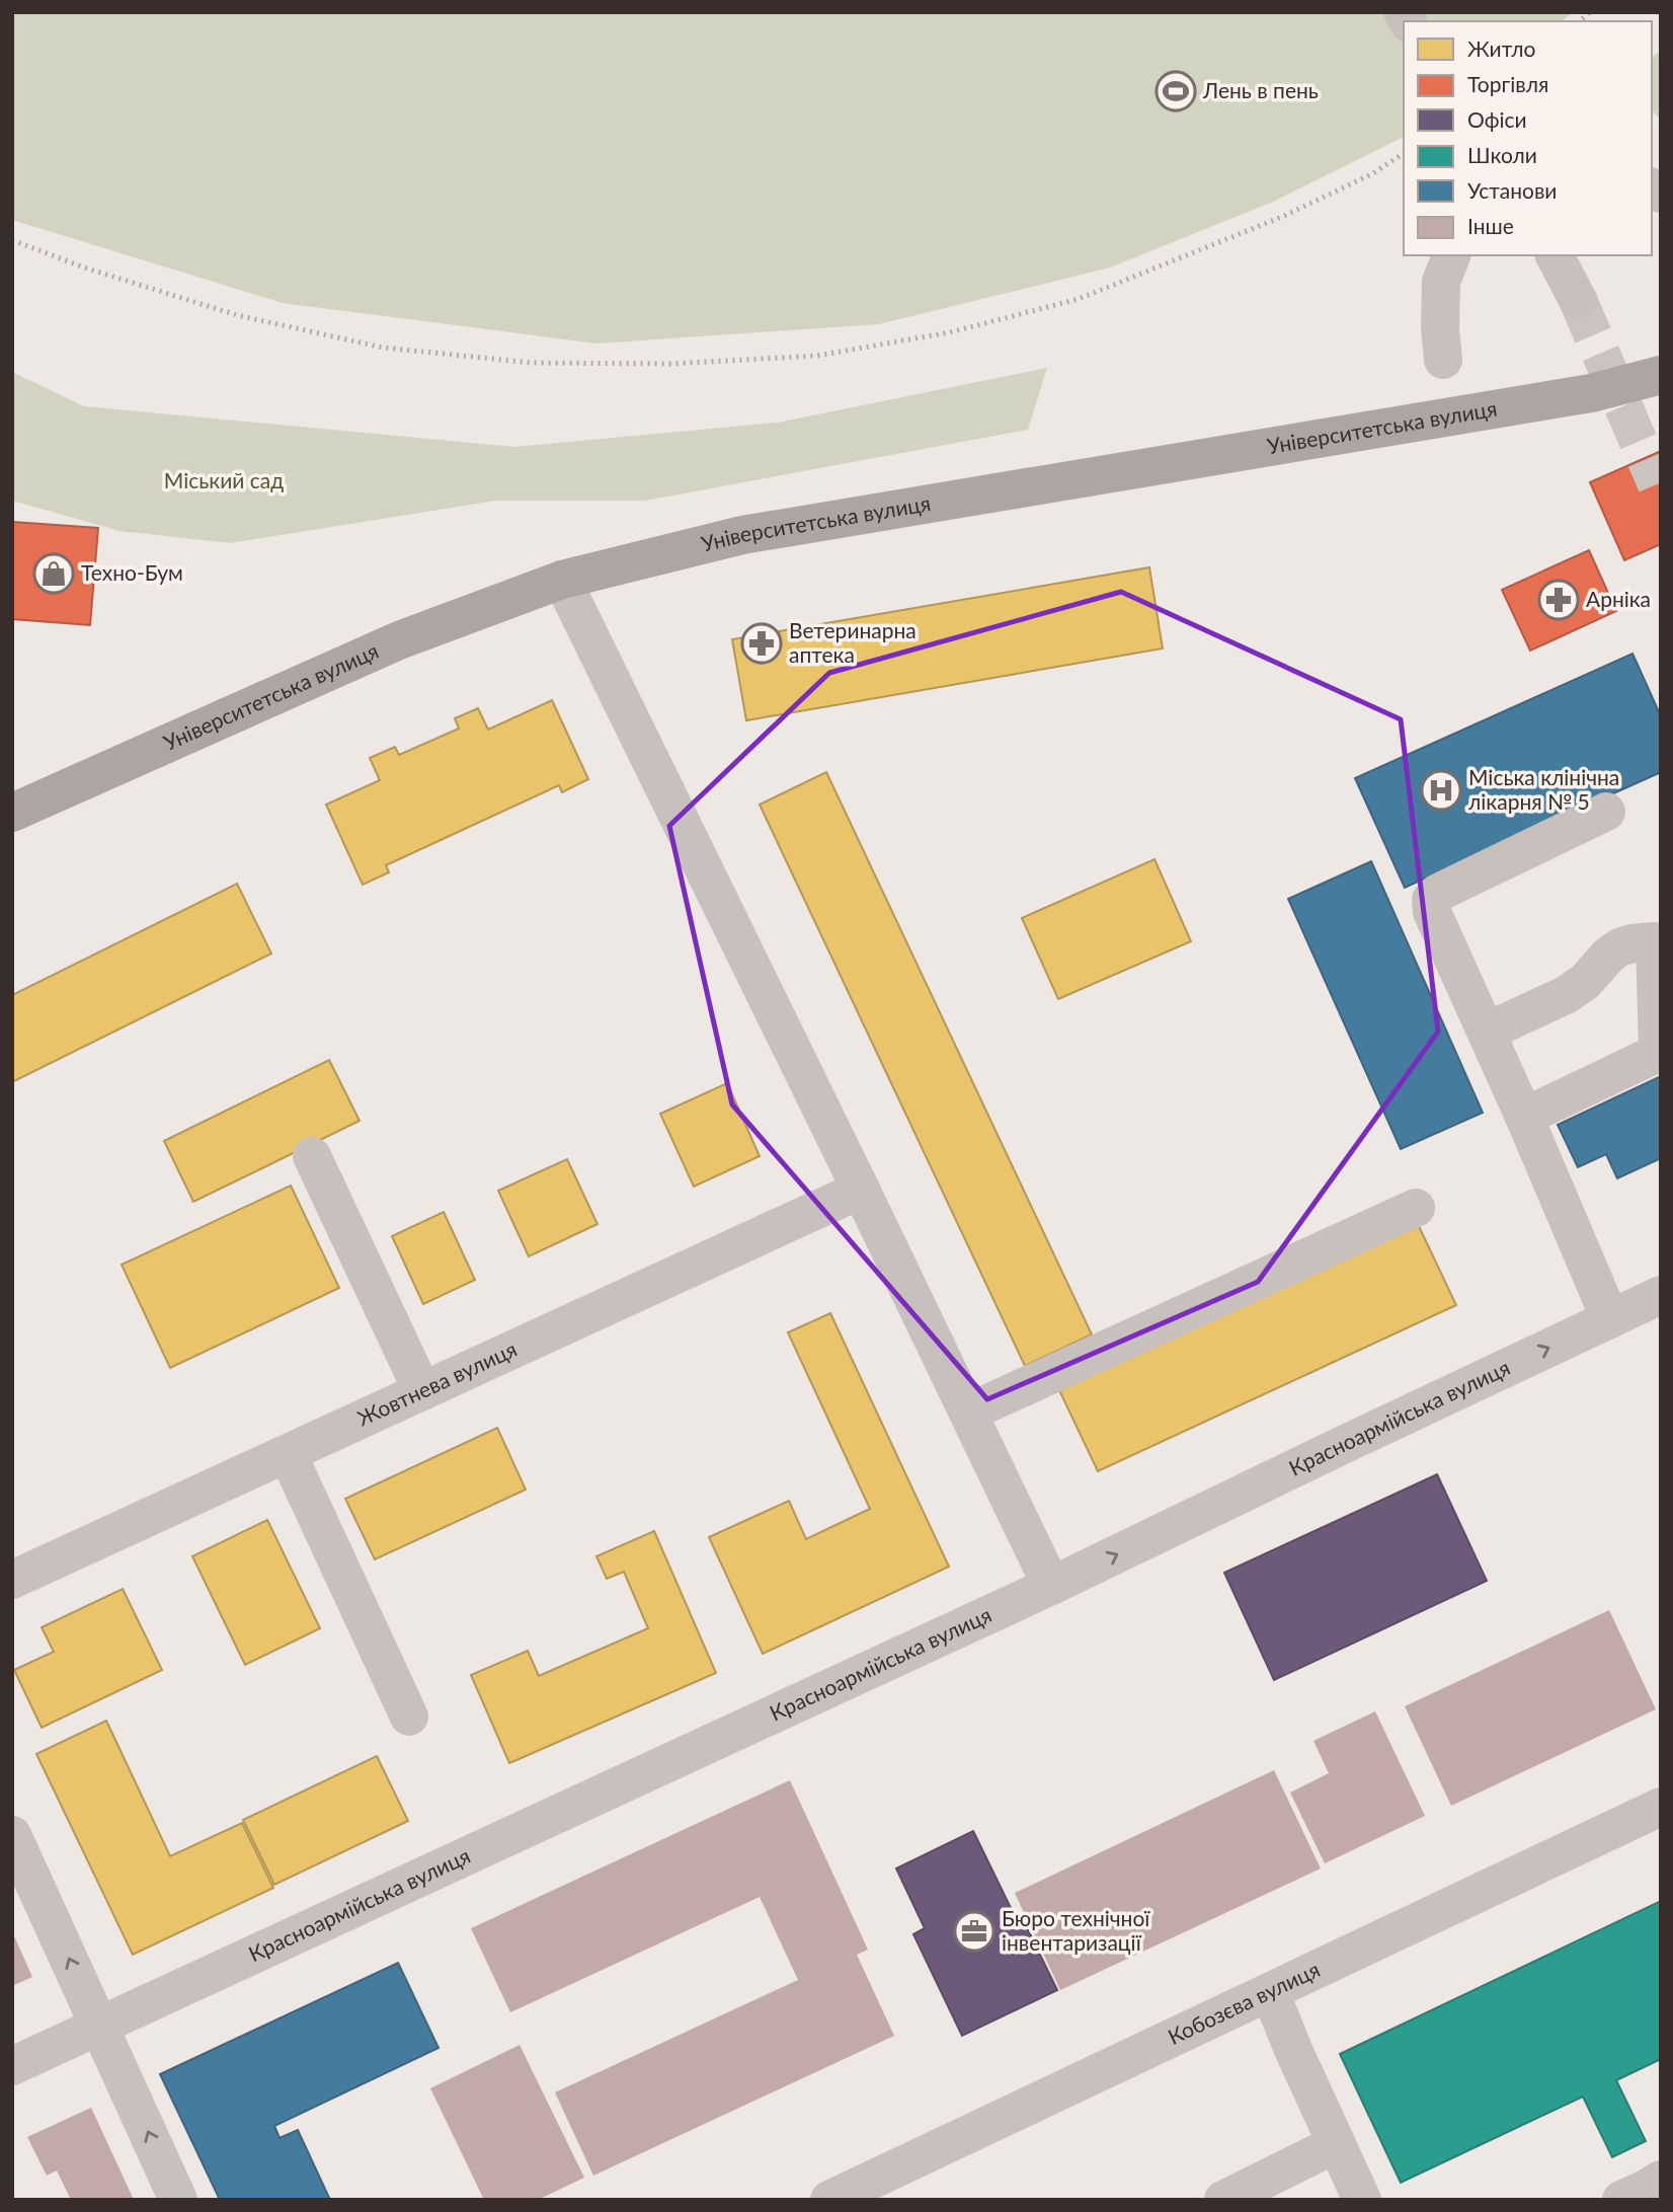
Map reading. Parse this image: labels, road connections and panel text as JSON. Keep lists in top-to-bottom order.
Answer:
{
  "streets": {
    "main road": ["Університетська вулиця"],
    "street": ["Жовтнева вулиця", "Красноармійська вулиця", "Кобозєва вулиця"]
  },
  "parks": ["Міський сад"],
  "places": {
    "sports": ["Лень в пень"],
    "shop": ["Техно-Бум"],
    "pharmacy": ["Арніка", "Ветеринарна аптека"],
    "hospital": ["Міська клінічна лікарня № 5"],
    "office": ["Бюро технічної інвентаризації"]
  },
  "legend": [
    "Житло",
    "Торгівля",
    "Офіси",
    "Школи",
    "Установи",
    "Інше"
  ]
}
